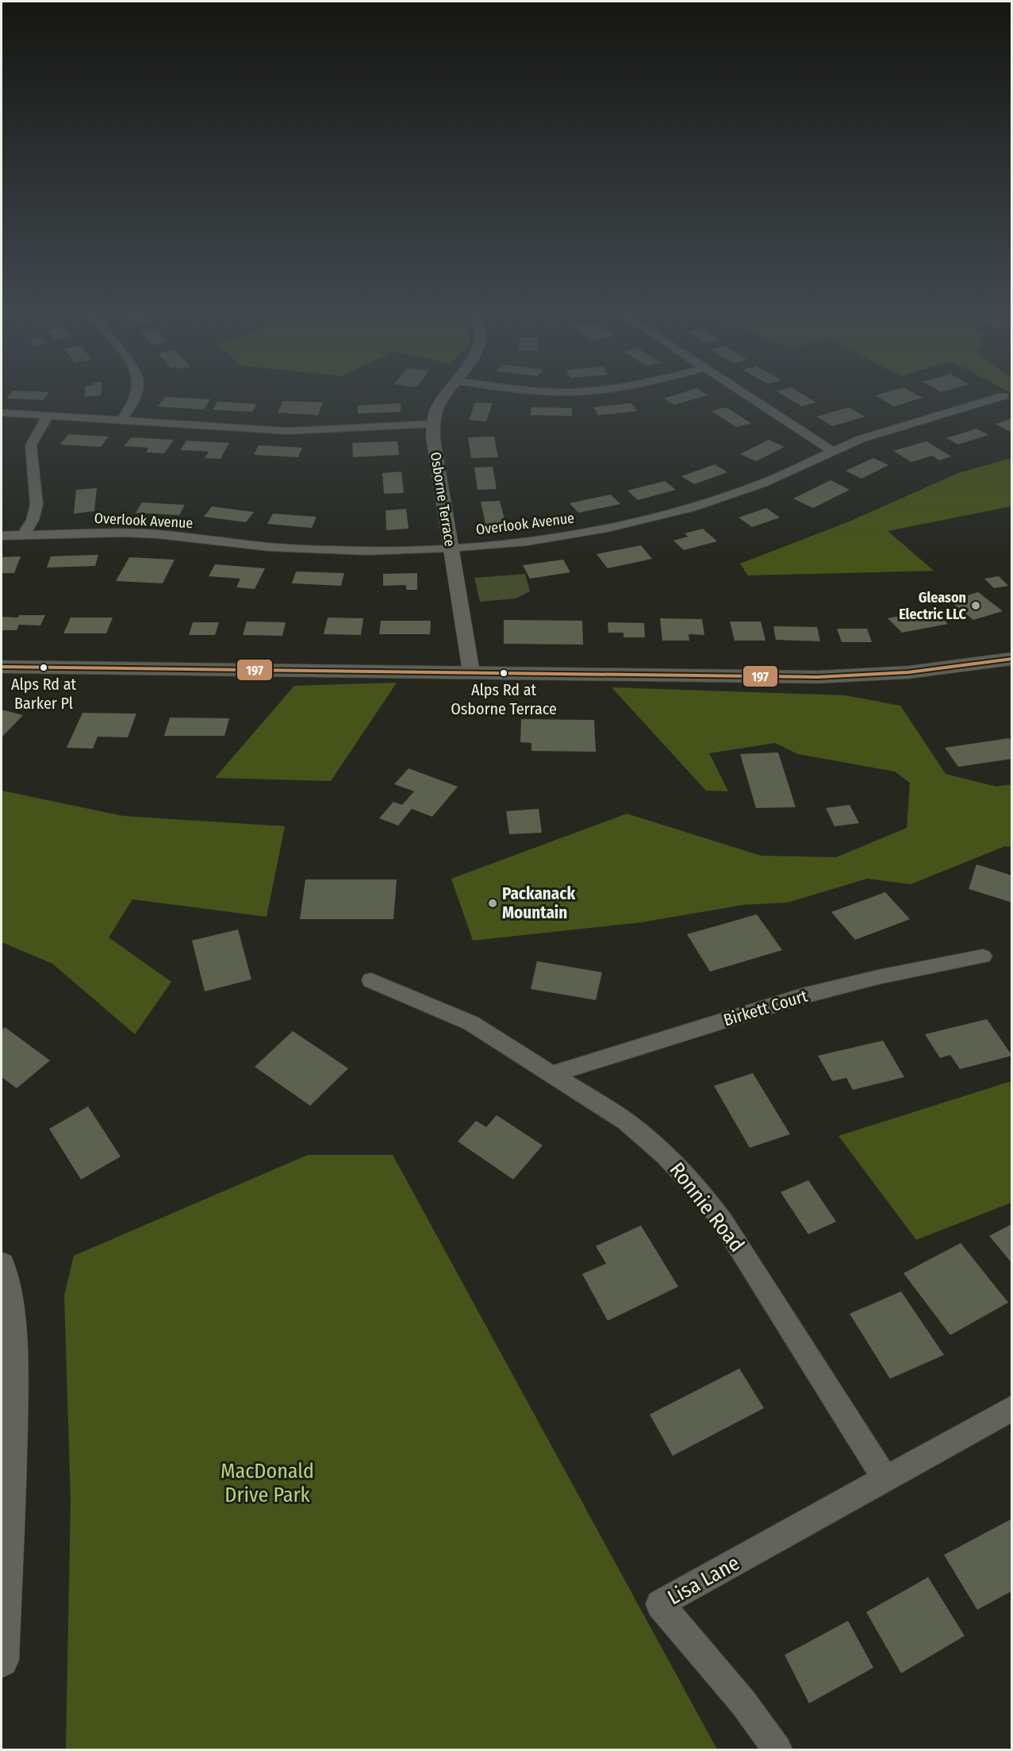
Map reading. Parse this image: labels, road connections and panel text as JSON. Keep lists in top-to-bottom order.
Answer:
{
  "streets": {
    "street": [
      "Osborne Terrace",
      "Overlook Avenue",
      "Birkett Court",
      "Ronnie Road",
      "Lisa Lane"
    ]
  },
  "crossings": [
    ["Osborne Terrace", "Overlook Avenue"],
    ["Birkett Court", "Ronnie Road"],
    ["Ronnie Road", "Lisa Lane"]
  ],
  "parks": ["MacDonald Drive Park"],
  "places": [
    "Gleason Electric LLC",
    "Alps Rd at Barker Pl",
    "Alps Rd at Osborne Terrace",
    "Packanack Mountain"
  ],
  "lines": ["transit line 197"]
}
